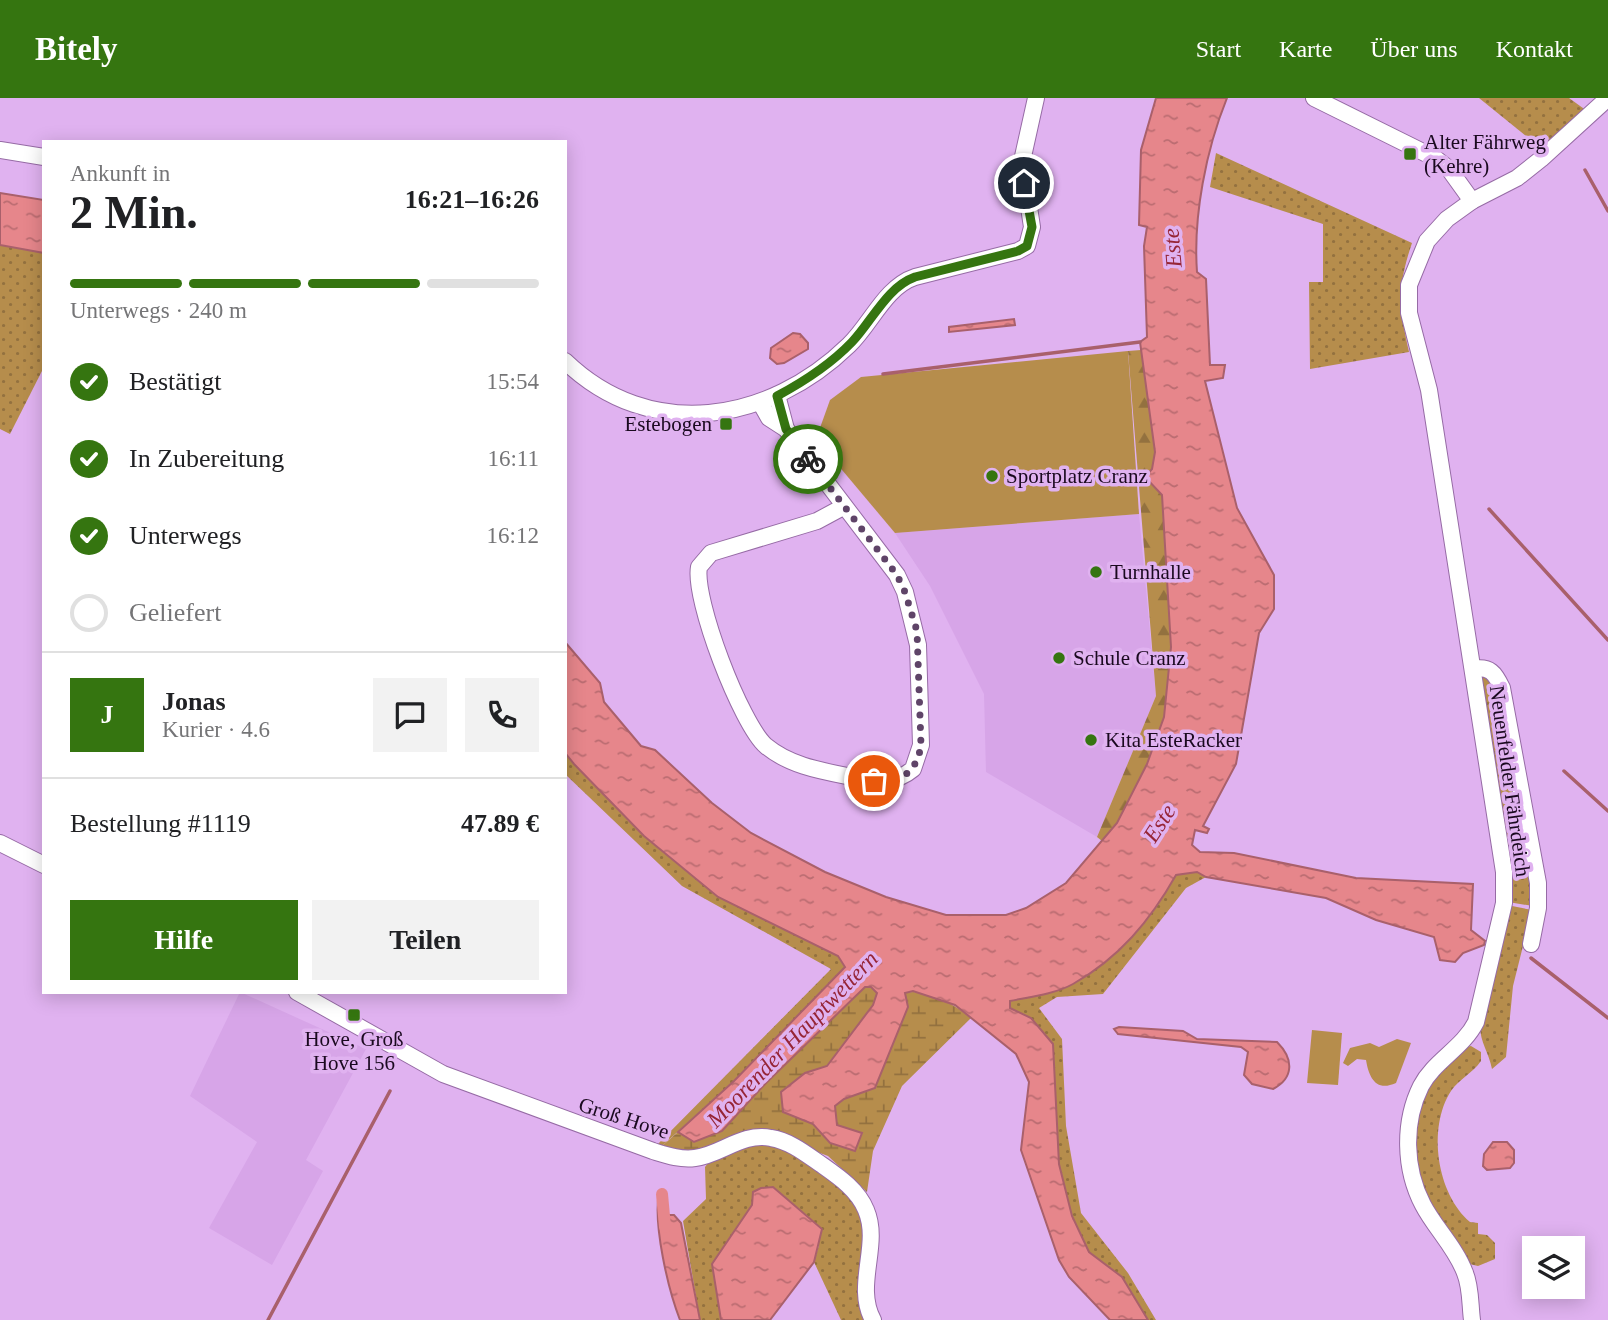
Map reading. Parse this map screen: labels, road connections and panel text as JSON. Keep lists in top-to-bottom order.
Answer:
{
  "streets": {
    "street": ["Neuenfelder Fährdeich", "Groß Hove"]
  },
  "water": ["Este", "Moorender Hauptwettern"],
  "places": {
    "transit": ["Alter Fährweg (Kehre)", "Estebogen", "Hove, Groß Hove 156"],
    "other": [
      "Sportplatz Cranz",
      "Turnhalle",
      "Schule Cranz",
      "Kita EsteRacker"
    ]
  },
  "page": {
    "header": "Bitely",
    "nav": [
      "Start",
      "Karte",
      "Über uns",
      "Kontakt"
    ],
    "heading": ["2 Min.", "Ankunft in", "16:21–16:26"],
    "panel": [
      "Jonas",
      "Kurier · 4.6",
      "Bestellung #1119",
      "47.89 €"
    ],
    "bar": "Unterwegs · 240 m",
    "list": [
      ["Bestätigt", "15:54"],
      ["In Zubereitung", "16:11"],
      ["Unterwegs", "16:12"],
      "Geliefert"
    ],
    "round": "J",
    "buttons": ["Hilfe", "Teilen"]
  }
}
